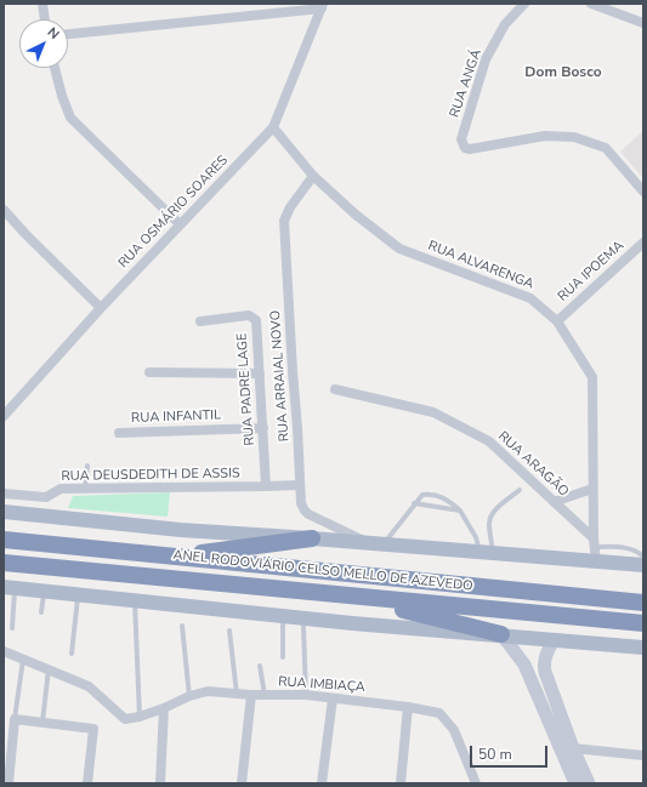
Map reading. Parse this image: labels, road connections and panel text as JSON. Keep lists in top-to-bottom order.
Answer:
{
  "streets": {
    "highway": ["ANEL RODOVIÁRIO CELSO MELLO DE AZEVEDO"],
    "street": [
      "RUA ANGÁ",
      "RUA OSMÁRIO SOARES",
      "RUA ALVARENGA",
      "RUA IPOEMA",
      "RUA ARRAIAL NOVO",
      "RUA PADRE LAGE",
      "RUA INFANTIL",
      "RUA ARAGÃO",
      "RUA DEUSDEDITH DE ASSIS",
      "RUA IMBIAÇA"
    ]
  },
  "crossings": [
    ["RUA OSMÁRIO SOARES", "RUA ALVARENGA"],
    ["RUA ALVARENGA", "RUA IPOEMA"],
    ["RUA ALVARENGA", "RUA ARRAIAL NOVO"],
    ["RUA ALVARENGA", "RUA ARAGÃO"],
    ["RUA ALVARENGA", "ANEL RODOVIÁRIO CELSO MELLO DE AZEVEDO"],
    ["RUA ARRAIAL NOVO", "RUA DEUSDEDITH DE ASSIS"],
    ["RUA ARRAIAL NOVO", "ANEL RODOVIÁRIO CELSO MELLO DE AZEVEDO"],
    ["RUA PADRE LAGE", "RUA INFANTIL"],
    ["RUA PADRE LAGE", "RUA DEUSDEDITH DE ASSIS"]
  ],
  "districts": ["Dom Bosco"],
  "scale_bar": "50 m",
  "north": "top right"
}
